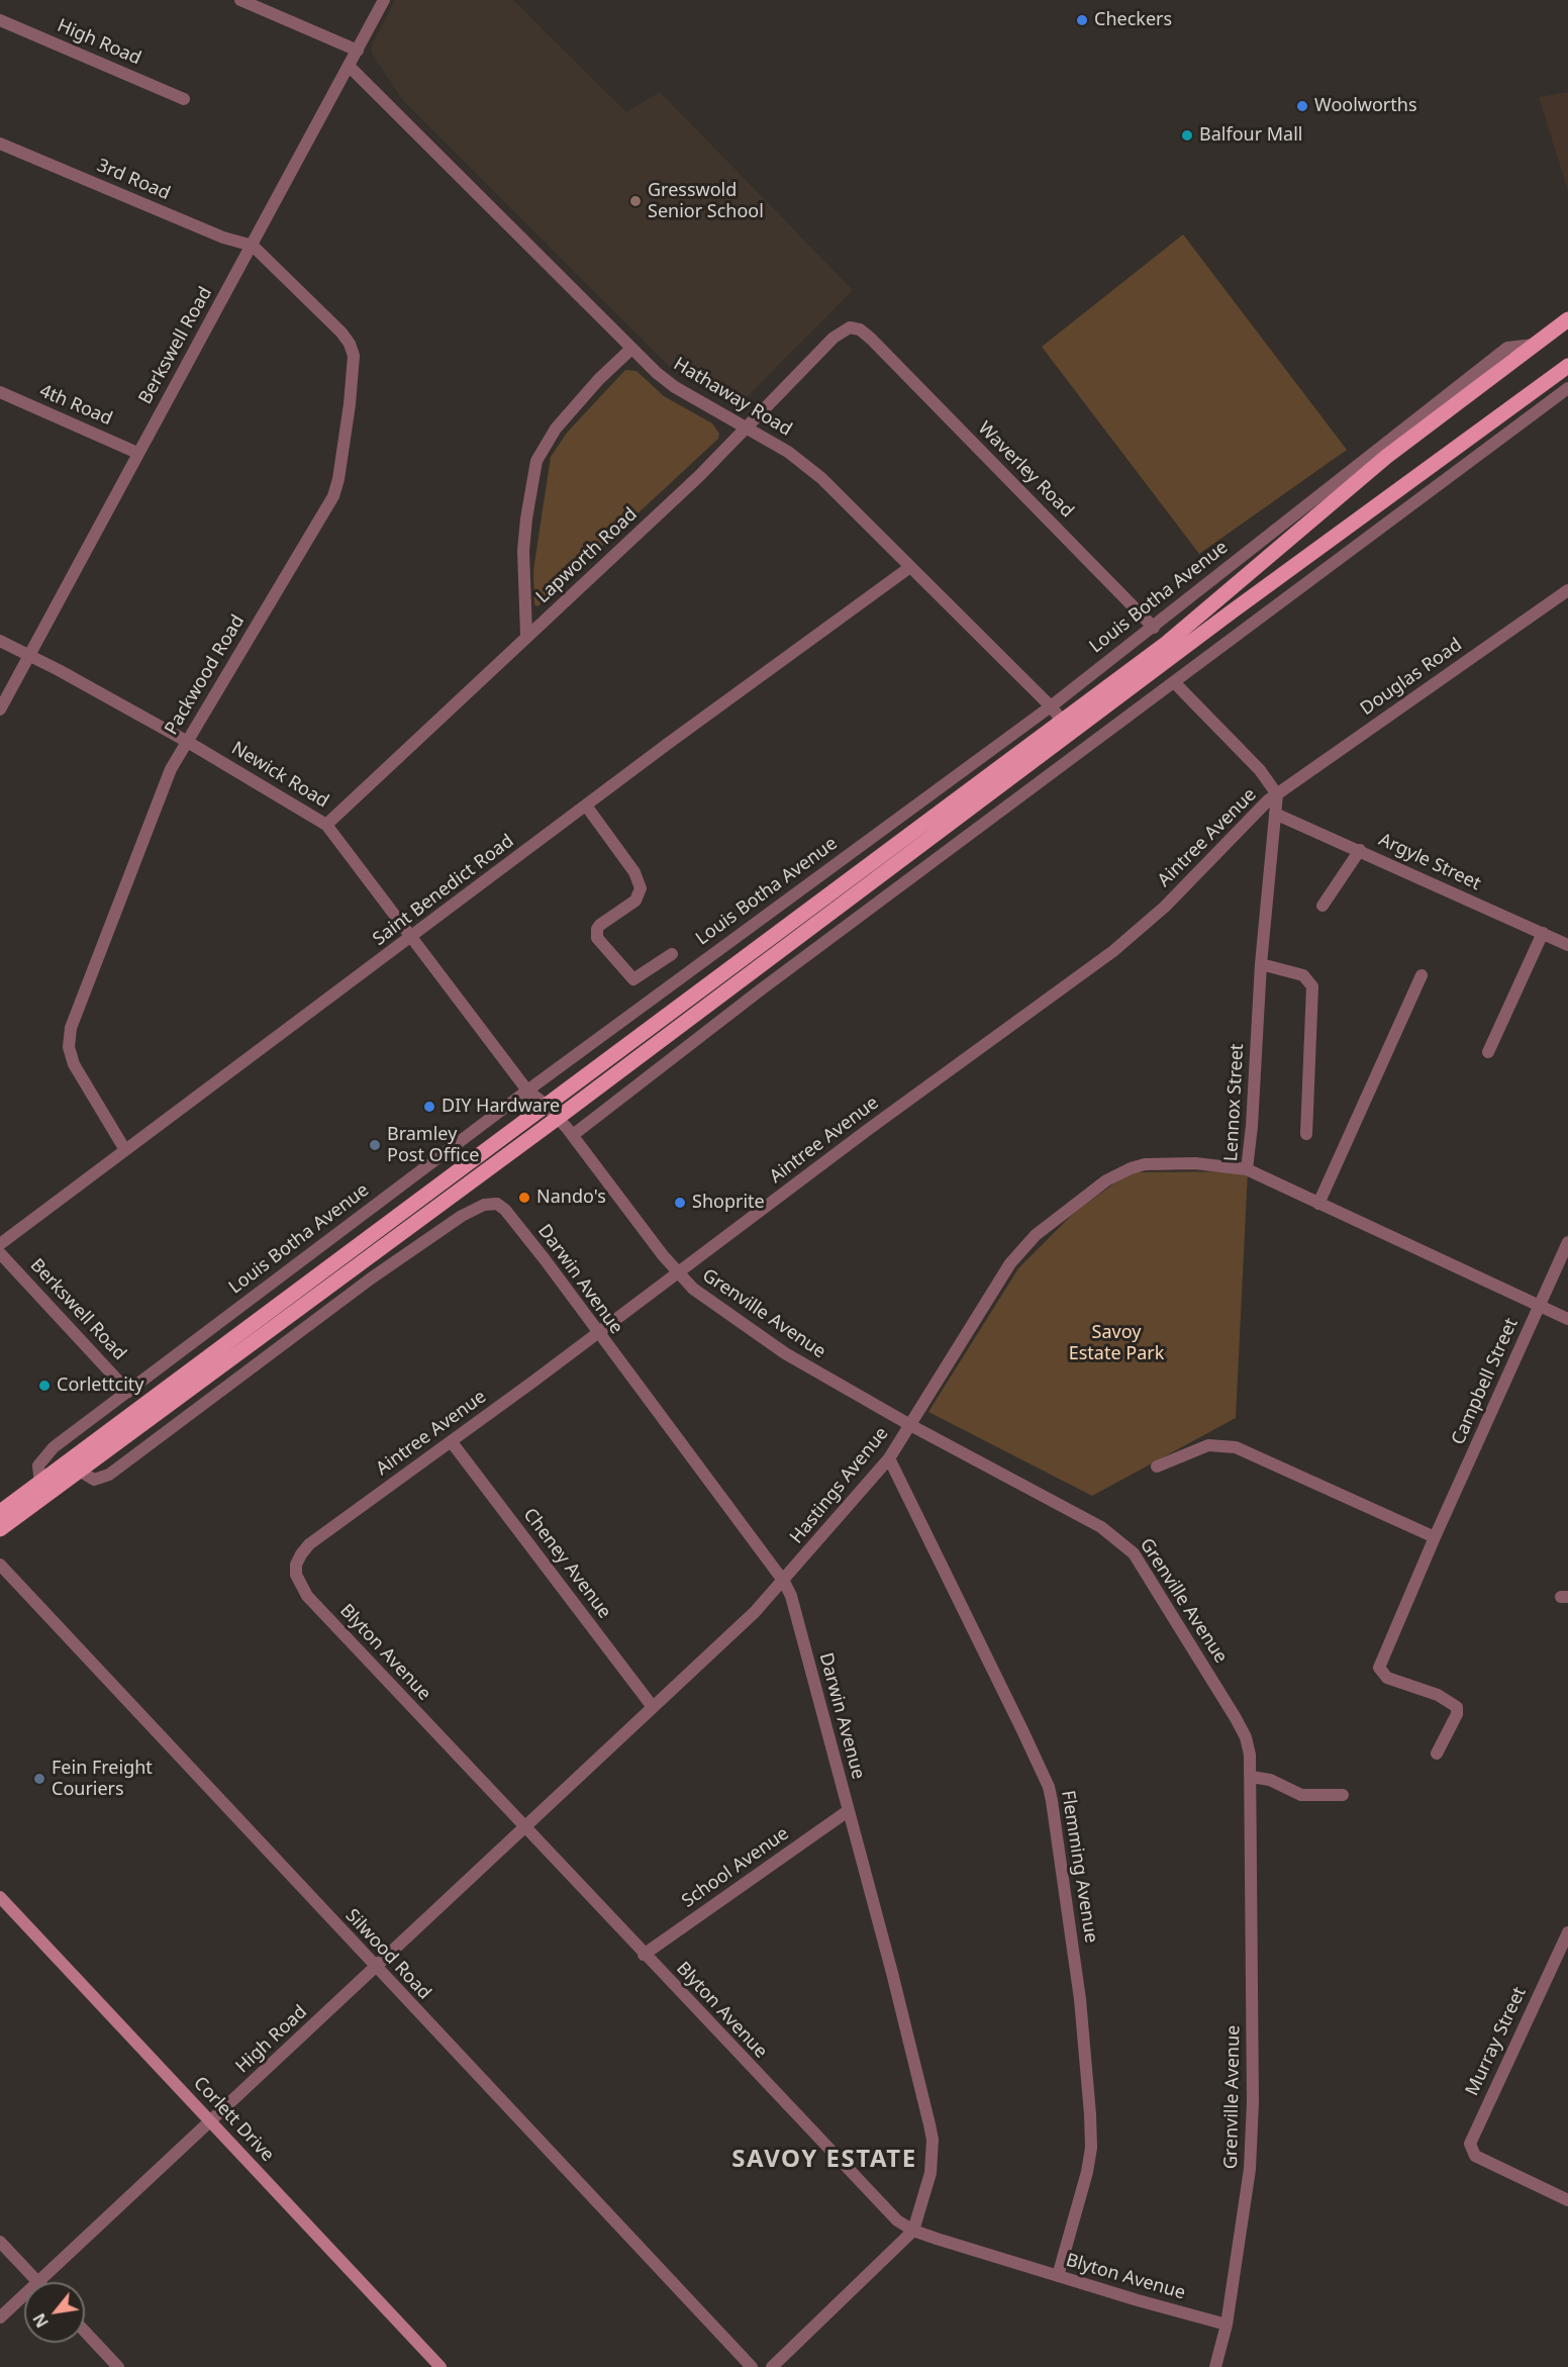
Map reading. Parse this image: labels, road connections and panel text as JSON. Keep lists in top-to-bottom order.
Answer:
{
  "streets": {
    "main road": ["Louis Botha Avenue", "Corlett Drive"],
    "street": [
      "High Road",
      "3rd Road",
      "Berkswell Road",
      "Hathaway Road",
      "4th Road",
      "Waverley Road",
      "Lapworth Road",
      "Packwood Road",
      "Douglas Road",
      "Newick Road",
      "Aintree Avenue",
      "Argyle Street",
      "Saint Benedict Road",
      "Lennox Street",
      "Darwin Avenue",
      "Grenville Avenue",
      "Campbell Street",
      "Hastings Avenue",
      "Cheney Avenue",
      "Blyton Avenue",
      "Flemming Avenue",
      "School Avenue",
      "Silwood Road",
      "Murray Street"
    ]
  },
  "crossings": [
    ["High Road", "Hastings Avenue"],
    ["High Road", "Silwood Road"],
    ["High Road", "Corlett Drive"],
    ["3rd Road", "Berkswell Road"],
    ["3rd Road", "Packwood Road"],
    ["Berkswell Road", "Hathaway Road"],
    ["Berkswell Road", "4th Road"],
    ["Berkswell Road", "Louis Botha Avenue"],
    ["Berkswell Road", "Packwood Road"],
    ["Berkswell Road", "Newick Road"],
    ["Hathaway Road", "Lapworth Road"],
    ["Hathaway Road", "Louis Botha Avenue"],
    ["Hathaway Road", "Saint Benedict Road"],
    ["Waverley Road", "Lapworth Road"],
    ["Waverley Road", "Louis Botha Avenue"],
    ["Lapworth Road", "Newick Road"],
    ["Louis Botha Avenue", "Newick Road"],
    ["Louis Botha Avenue", "Grenville Avenue"],
    ["Packwood Road", "Newick Road"],
    ["Packwood Road", "Saint Benedict Road"],
    ["Douglas Road", "Aintree Avenue"],
    ["Douglas Road", "Lennox Street"],
    ["Newick Road", "Saint Benedict Road"],
    ["Newick Road", "Grenville Avenue"],
    ["Aintree Avenue", "Lennox Street"],
    ["Aintree Avenue", "Darwin Avenue"],
    ["Aintree Avenue", "Grenville Avenue"],
    ["Aintree Avenue", "Cheney Avenue"],
    ["Aintree Avenue", "Blyton Avenue"],
    ["Argyle Street", "Lennox Street"],
    ["Lennox Street", "Campbell Street"],
    ["Lennox Street", "Hastings Avenue"],
    ["Darwin Avenue", "Hastings Avenue"],
    ["Darwin Avenue", "Blyton Avenue"],
    ["Darwin Avenue", "School Avenue"],
    ["Grenville Avenue", "Hastings Avenue"],
    ["Grenville Avenue", "Blyton Avenue"],
    ["Hastings Avenue", "Cheney Avenue"],
    ["Hastings Avenue", "Blyton Avenue"],
    ["Hastings Avenue", "Flemming Avenue"],
    ["Blyton Avenue", "Flemming Avenue"],
    ["Blyton Avenue", "School Avenue"]
  ],
  "districts": ["SAVOY ESTATE"],
  "parks": ["Savoy Estate Park"],
  "places": [
    "Checkers",
    "Woolworths",
    "Balfour Mall",
    "Gresswold Senior School",
    "DIY Hardware",
    "Bramley Post Office",
    "Nando's",
    "Shoprite",
    "Corlettcity",
    "Fein Freight Couriers"
  ],
  "north": "bottom left"
}
